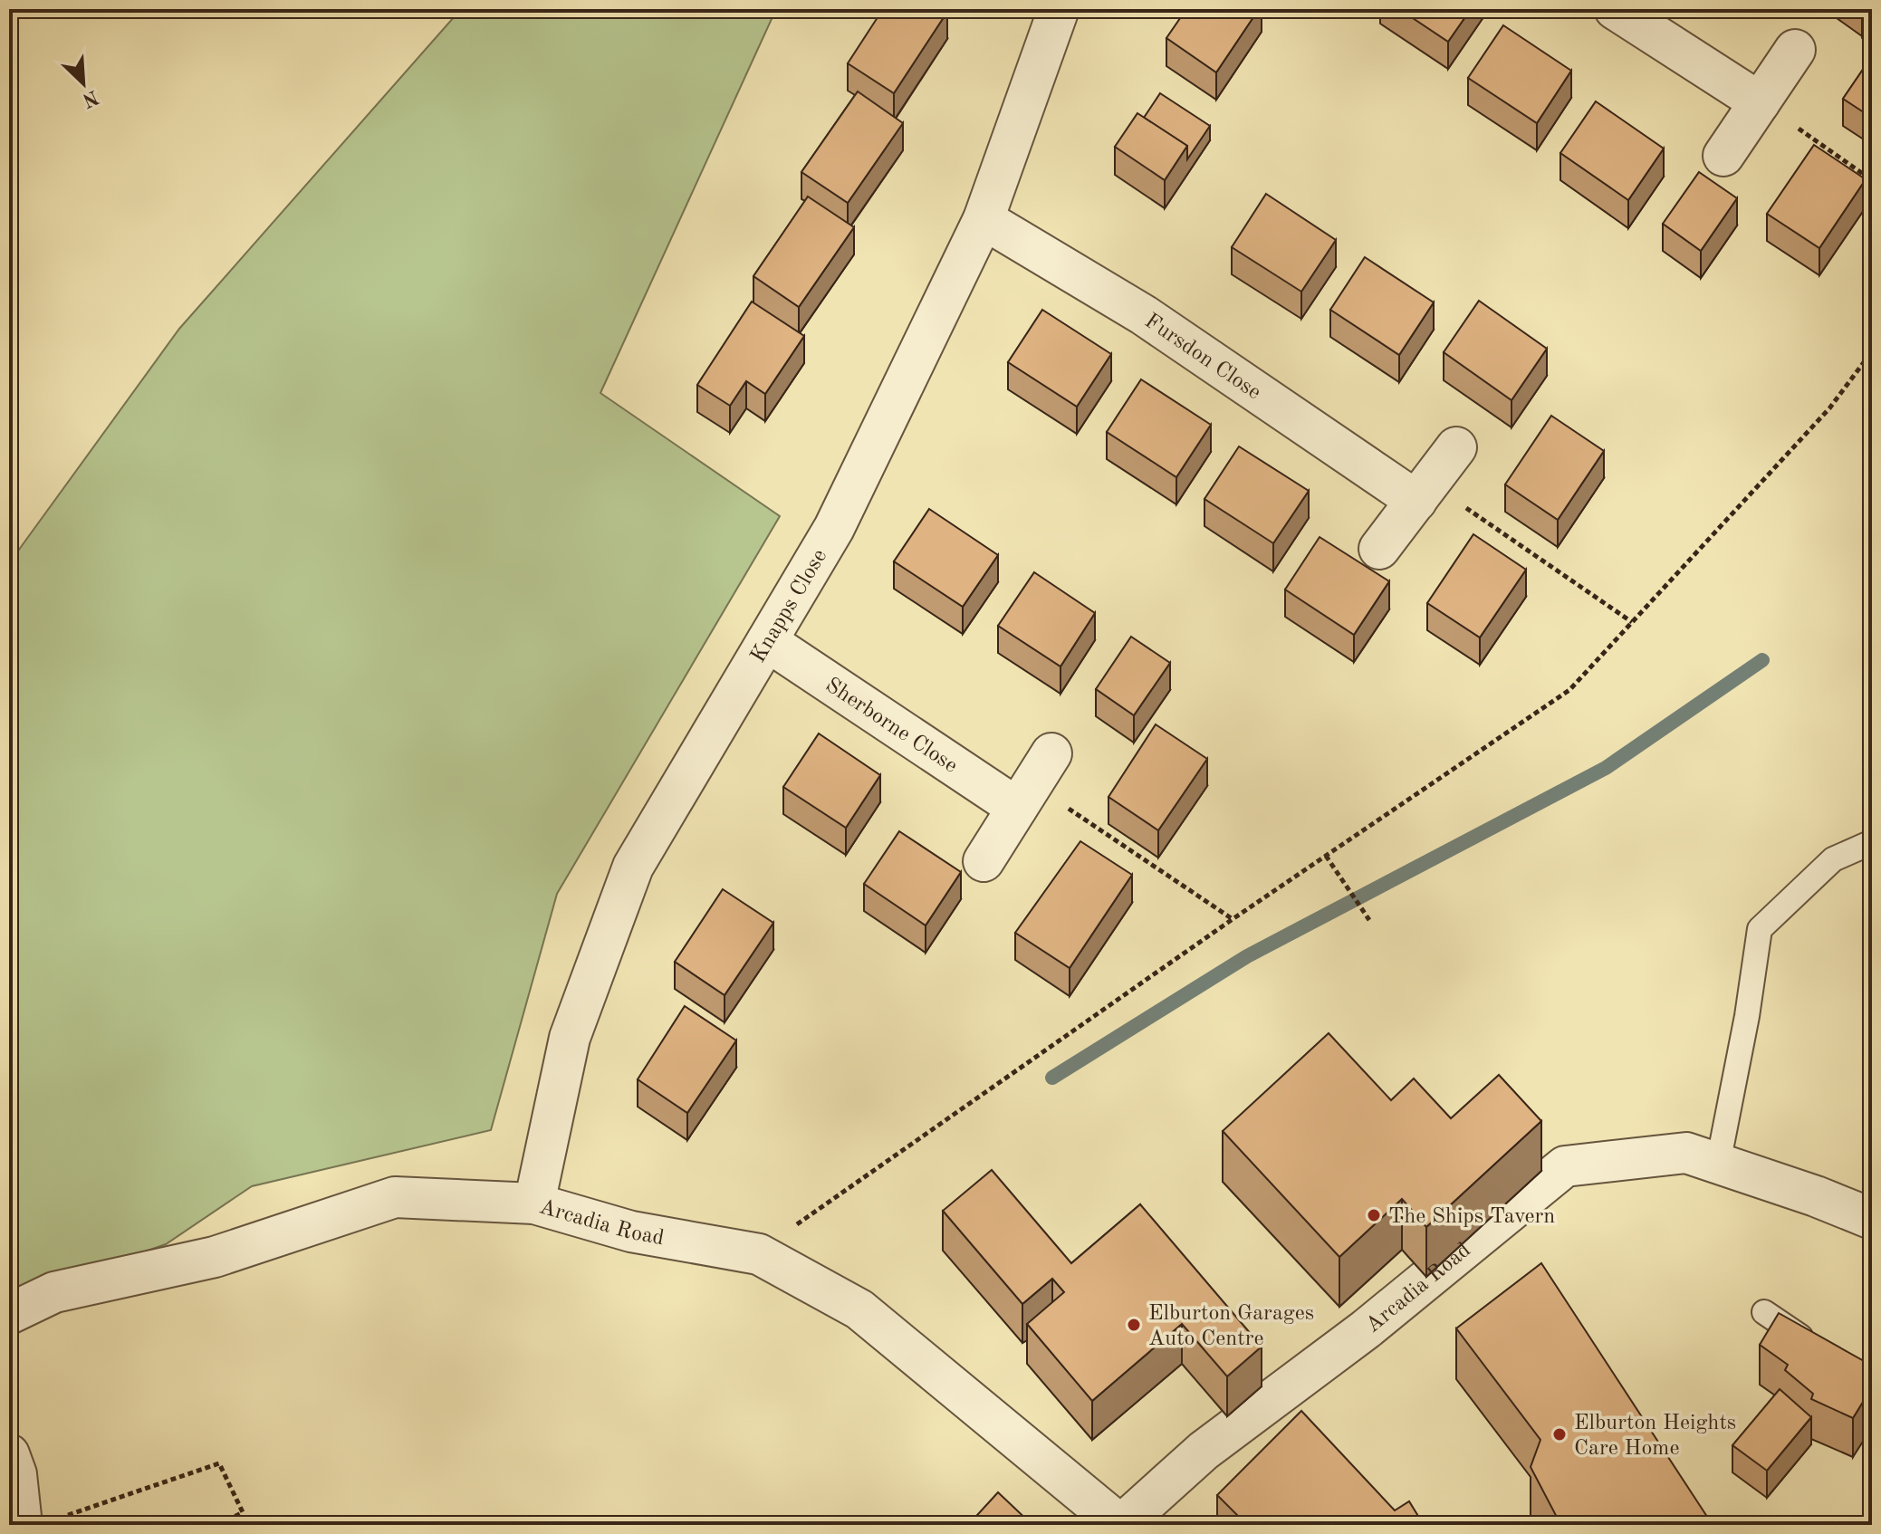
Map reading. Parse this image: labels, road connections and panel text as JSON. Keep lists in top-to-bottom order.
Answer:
{
  "streets": {
    "street": [
      "Fursdon Close",
      "Knapps Close",
      "Sherborne Close",
      "Arcadia Road"
    ]
  },
  "crossings": [
    ["Fursdon Close", "Knapps Close"],
    ["Knapps Close", "Sherborne Close"],
    ["Knapps Close", "Arcadia Road"]
  ],
  "places": ["The Ships Tavern", "Elburton Garages Auto Centre", "Elburton Heights Care Home"],
  "north": "bottom right"
}
